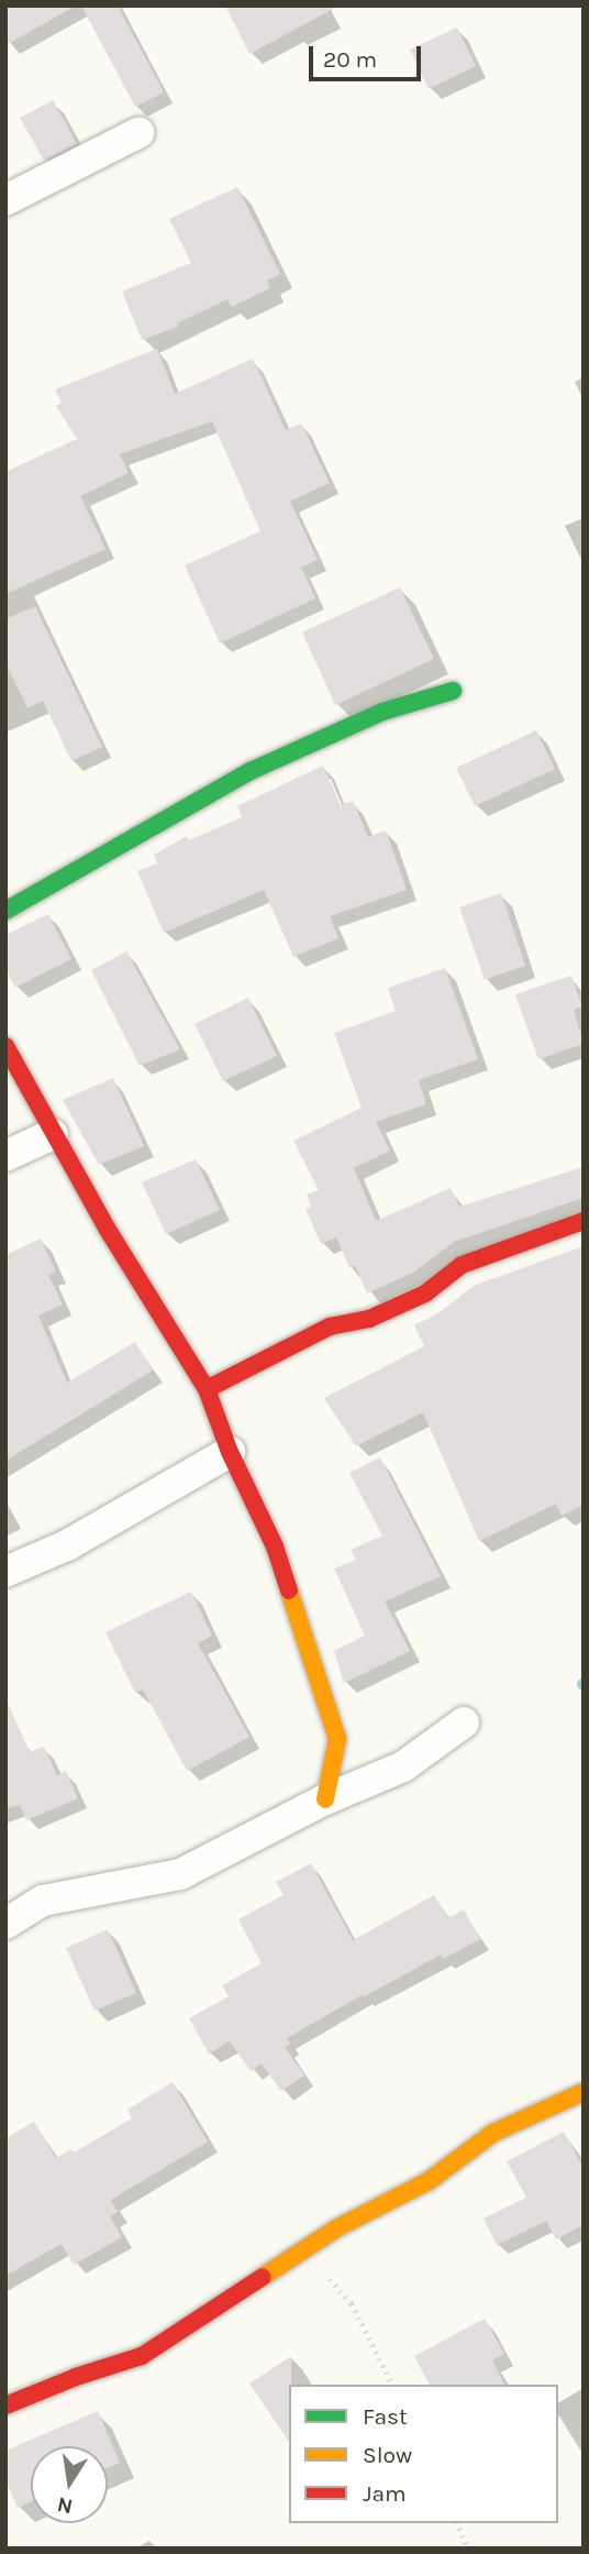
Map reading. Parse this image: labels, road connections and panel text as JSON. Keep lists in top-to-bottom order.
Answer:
{
  "legend": ["Fast", "Slow", "Jam"],
  "scale_bar": "20 m",
  "north": "bottom"
}
